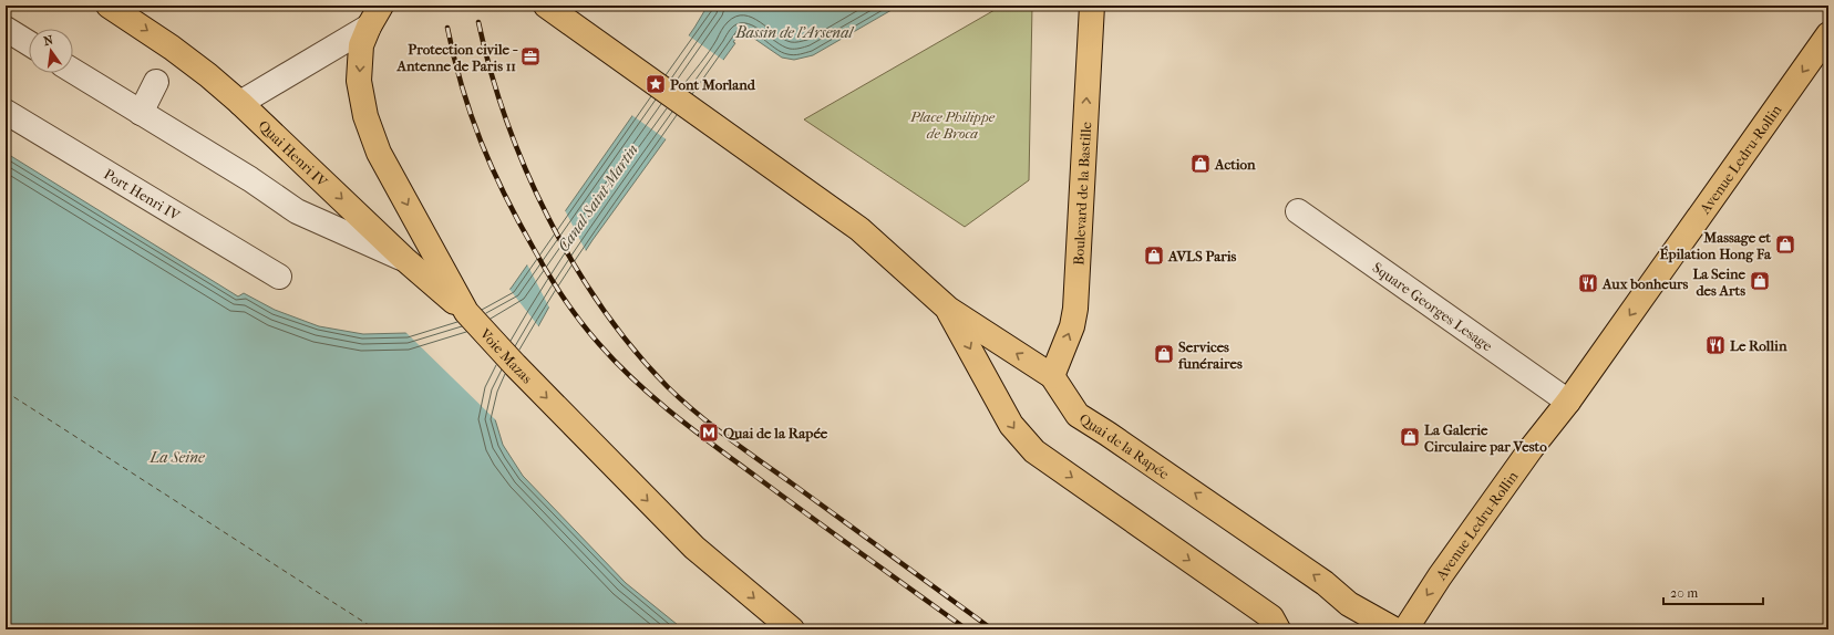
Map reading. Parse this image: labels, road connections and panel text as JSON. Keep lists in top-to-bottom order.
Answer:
{
  "streets": {
    "main road": [
      "Quai Henri IV",
      "Avenue Ledru-Rollin",
      "Boulevard de la Bastille",
      "Voie Mazas",
      "Quai de la Rapée"
    ],
    "street": ["Port Henri IV", "Square Georges Lesage"]
  },
  "crossings": [
    ["Quai Henri IV", "Voie Mazas"],
    ["Avenue Ledru-Rollin", "Square Georges Lesage"],
    ["Boulevard de la Bastille", "Quai de la Rapée"]
  ],
  "one_way": [
    "Quai Henri IV",
    "Avenue Ledru-Rollin",
    "Boulevard de la Bastille",
    "Voie Mazas"
  ],
  "water": ["Bassin de l'Arsenal", "Canal Saint-Martin", "La Seine"],
  "parks": ["Place Philippe de Broca"],
  "places": {
    "office": ["Protection civile - Antenne de Paris 11"],
    "place": ["Pont Morland"],
    "shop": [
      "Action",
      "Massage et Épilation Hong Fa",
      "AVLS Paris",
      "La Seine des Arts",
      "Services funéraires",
      "La Galerie Circulaire par Vesto"
    ],
    "restaurant": ["Aux bonheurs", "Le Rollin"],
    "metro station": ["Quai de la Rapée"]
  },
  "scale_bar": "20 m",
  "north": "top"
}
